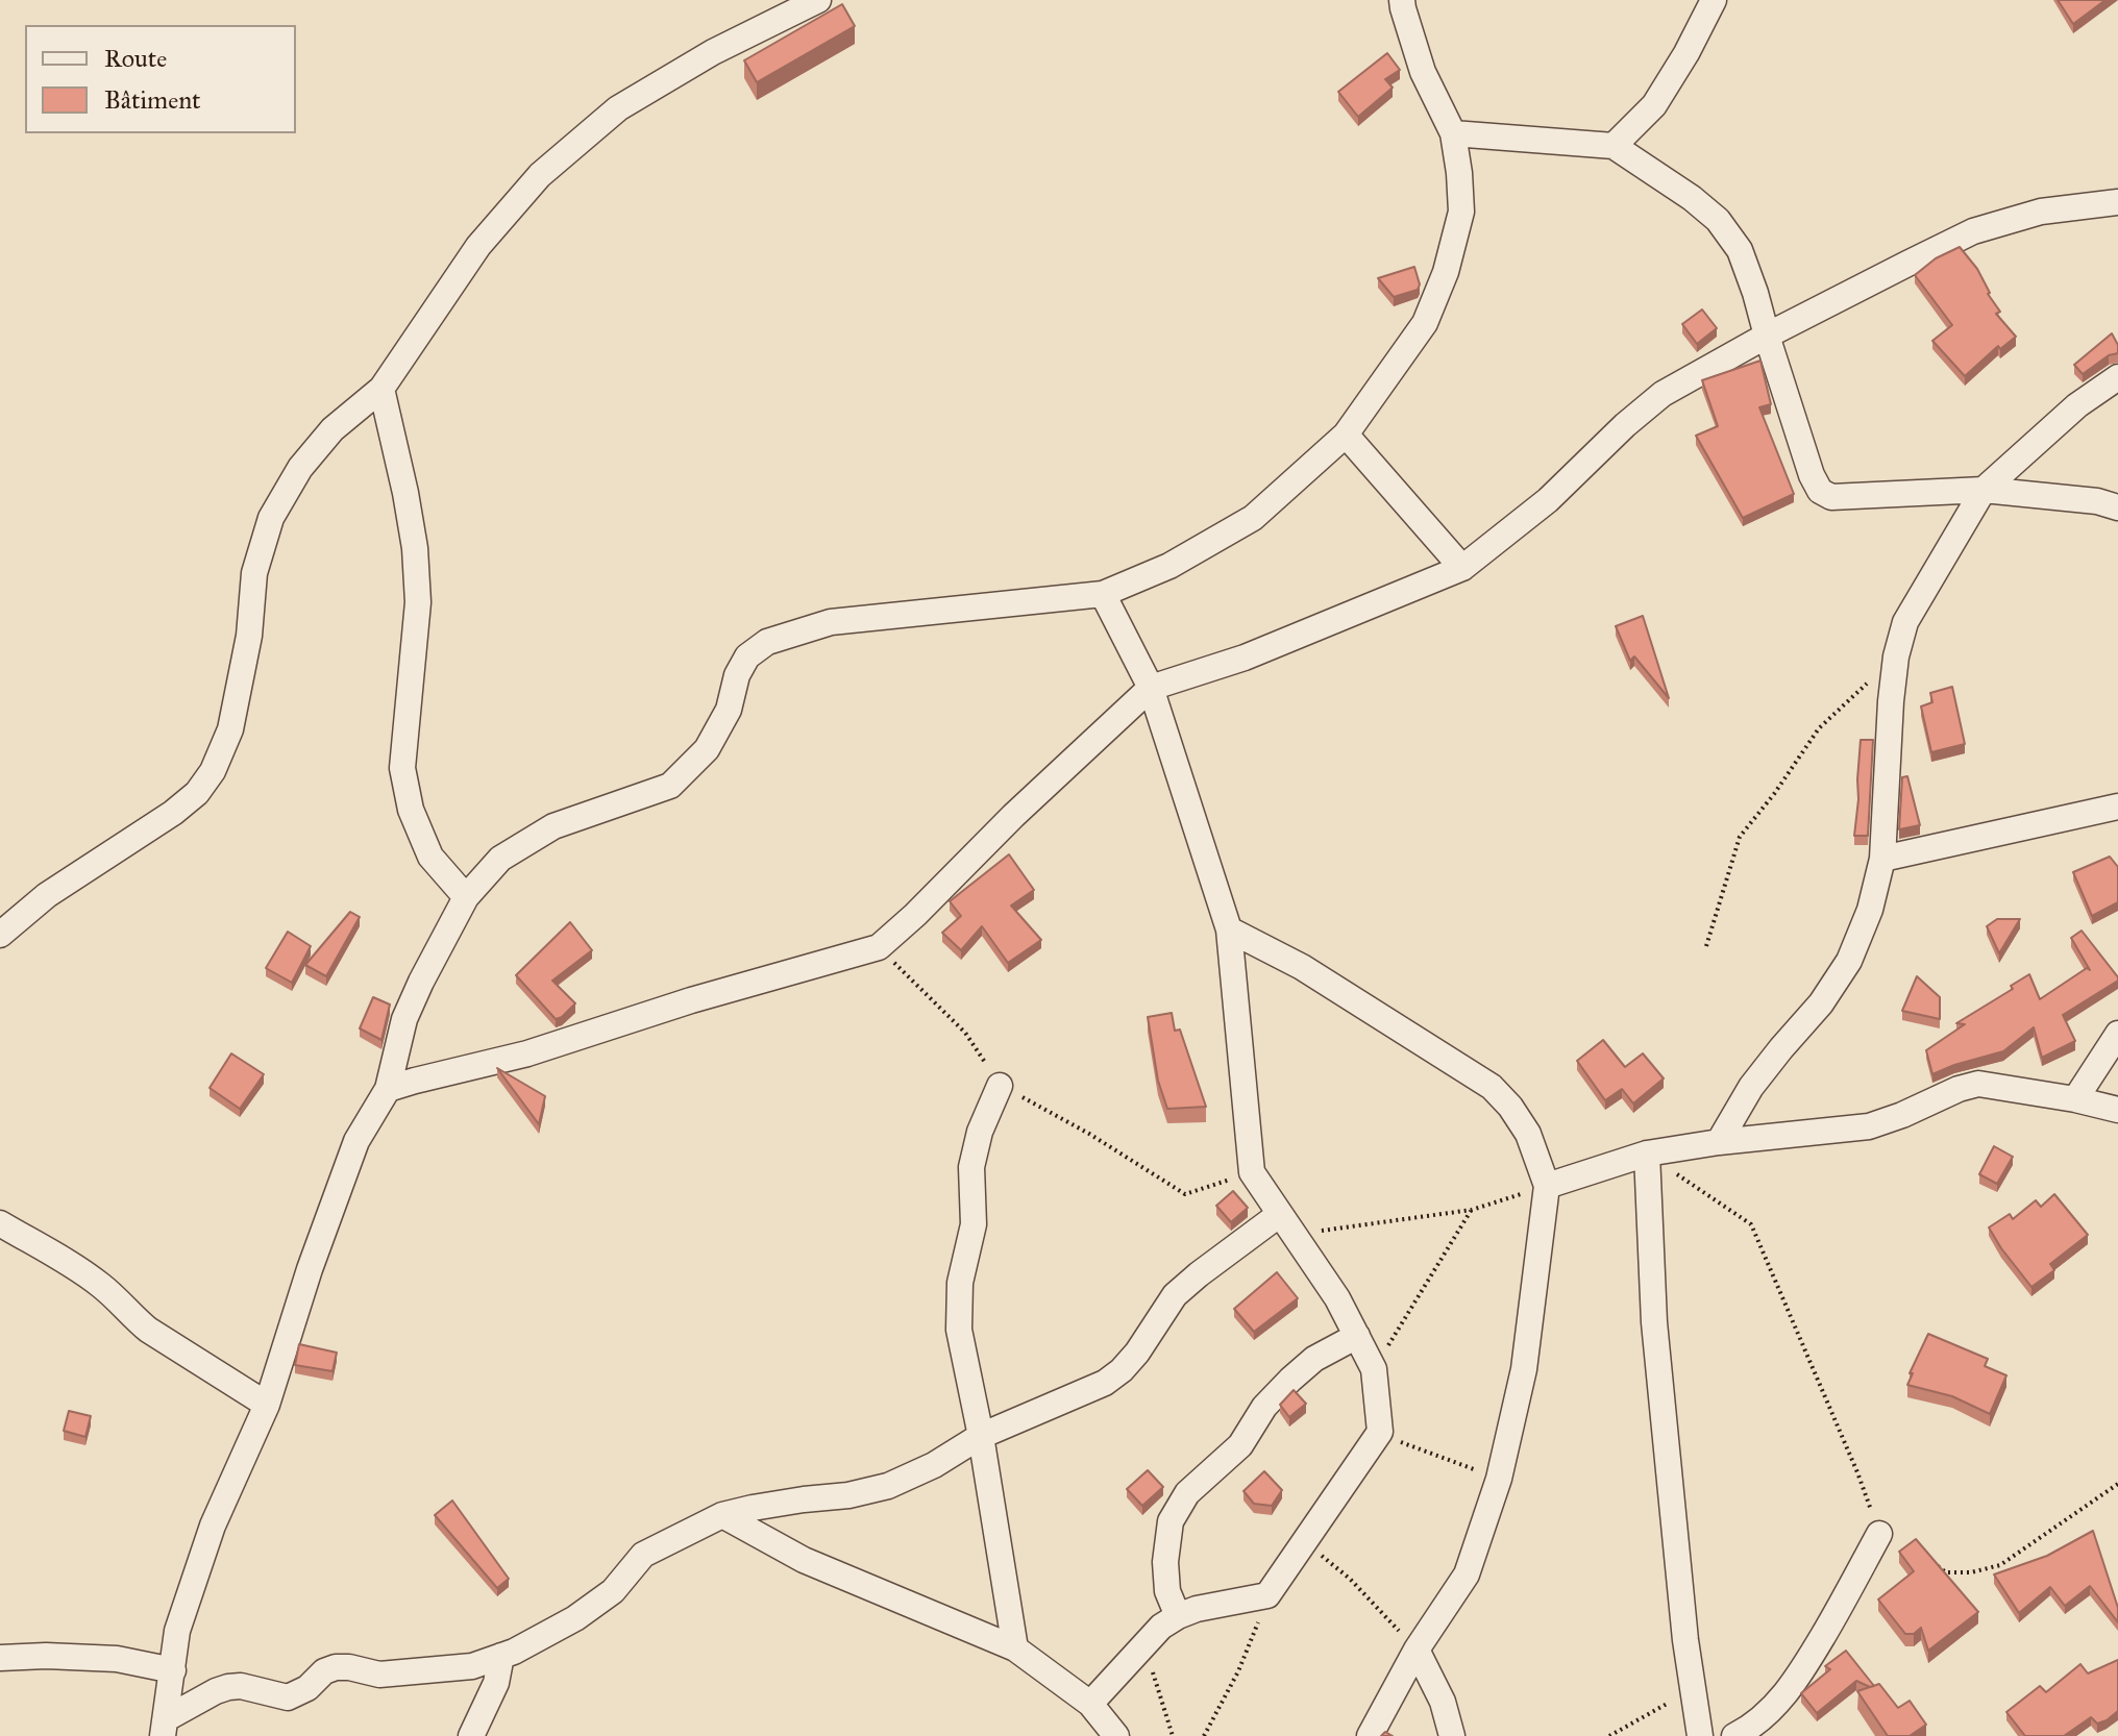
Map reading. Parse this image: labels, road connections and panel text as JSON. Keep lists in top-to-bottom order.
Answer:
{
  "legend": ["Route", "Bâtiment"]
}
